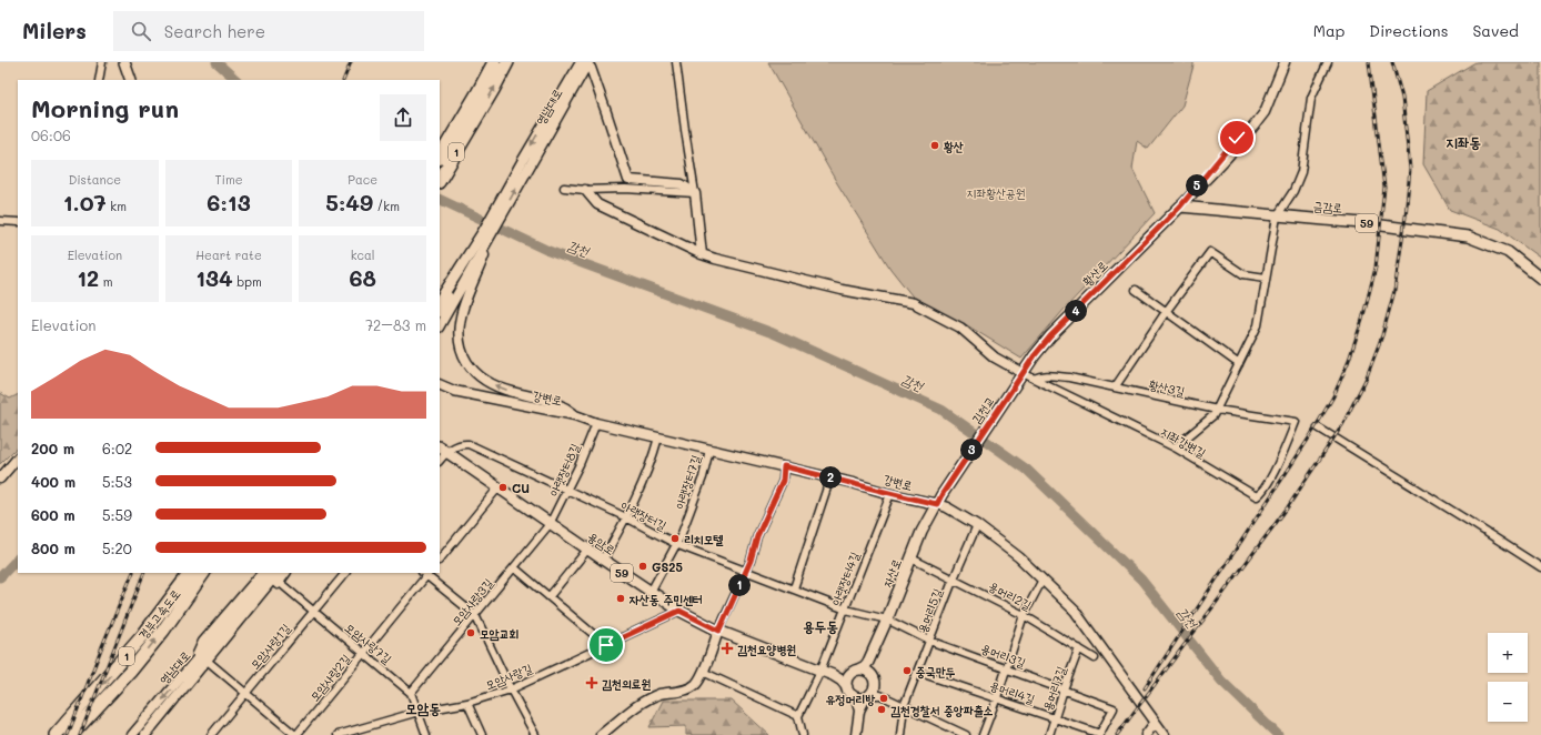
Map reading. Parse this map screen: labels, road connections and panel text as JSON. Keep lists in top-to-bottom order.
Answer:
{
  "streets": {
    "highway": ["1", "경부고속도로"],
    "main road": [
      "금감로",
      "59",
      "황산로",
      "김천교",
      "용암로",
      "자산로"
    ],
    "street": [
      "영남대로",
      "황산3길",
      "강변로",
      "지좌강변길",
      "아랫장터8길",
      "아랫장터7길",
      "아랫장터길",
      "아랫장터4길",
      "용머리2길",
      "모암사랑3길",
      "용머리5길",
      "모암사랑7길",
      "모암사랑1길",
      "용머리3길",
      "모암사랑길",
      "모암사랑2길",
      "용머리7길",
      "용머리4길"
    ]
  },
  "crossings": [
    ["금감로", "황산로"],
    ["59", "용암로"],
    ["황산로", "김천교"],
    ["황산로", "지좌강변길"],
    ["황산3길", "지좌강변길"],
    ["강변로", "김천교"],
    ["강변로", "아랫장터8길"],
    ["강변로", "아랫장터7길"],
    ["강변로", "자산로"],
    ["강변로", "아랫장터4길"],
    ["강변로", "용머리5길"],
    ["김천교", "자산로"],
    ["아랫장터8길", "아랫장터길"],
    ["아랫장터8길", "용암로"],
    ["아랫장터8길", "모암사랑3길"],
    ["아랫장터7길", "아랫장터길"],
    ["아랫장터7길", "용암로"],
    ["아랫장터길", "용암로"],
    ["아랫장터길", "자산로"],
    ["아랫장터길", "아랫장터4길"],
    ["아랫장터길", "용머리3길"],
    ["용암로", "아랫장터4길"],
    ["용암로", "모암사랑3길"],
    ["용암로", "모암사랑길"],
    ["자산로", "용머리2길"],
    ["자산로", "용머리3길"],
    ["용머리2길", "용머리5길"],
    ["용머리2길", "용머리7길"],
    ["모암사랑3길", "모암사랑7길"],
    ["용머리5길", "용머리3길"],
    ["용머리5길", "용머리4길"],
    ["모암사랑7길", "모암사랑1길"],
    ["모암사랑7길", "모암사랑길"],
    ["모암사랑7길", "모암사랑2길"],
    ["용머리3길", "용머리7길"],
    ["용머리3길", "용머리4길"],
    ["용머리7길", "용머리4길"]
  ],
  "districts": ["지좌동", "용두동", "모암동"],
  "water": ["감천"],
  "parks": ["지좌황산공원"],
  "places": {
    "other": [
      "황산",
      "CU",
      "리치모텔",
      "GS25",
      "자산동 주민센터",
      "모암교회",
      "중국만두",
      "유정머리방",
      "김천경찰서 중앙파출소"
    ],
    "health": ["김천요양병원", "김천의료원"]
  },
  "page": {
    "header": "Milers",
    "search": "Search here",
    "nav": ["Map", "Directions", "Saved"],
    "heading": ["Morning run", "06:06"],
    "stats": [
      ["Distance", "1.07 km"],
      ["Time", "6:13"],
      ["Pace", "5:49 /km"],
      ["Elevation", "12 m"],
      ["Heart rate", "134 bpm"],
      ["kcal", "68"]
    ],
    "pins": [
      "5",
      "4",
      "3",
      "2",
      "1"
    ],
    "chart": ["Elevation", "72–83 m"],
    "list": [
      {
        "name": "200 m",
        "note": "6:02"
      },
      {
        "name": "400 m",
        "note": "5:53"
      },
      {
        "name": "600 m",
        "note": "5:59"
      },
      {
        "name": "800 m",
        "note": "5:20"
      }
    ],
    "map_buttons": ["+", "−"]
  }
}
